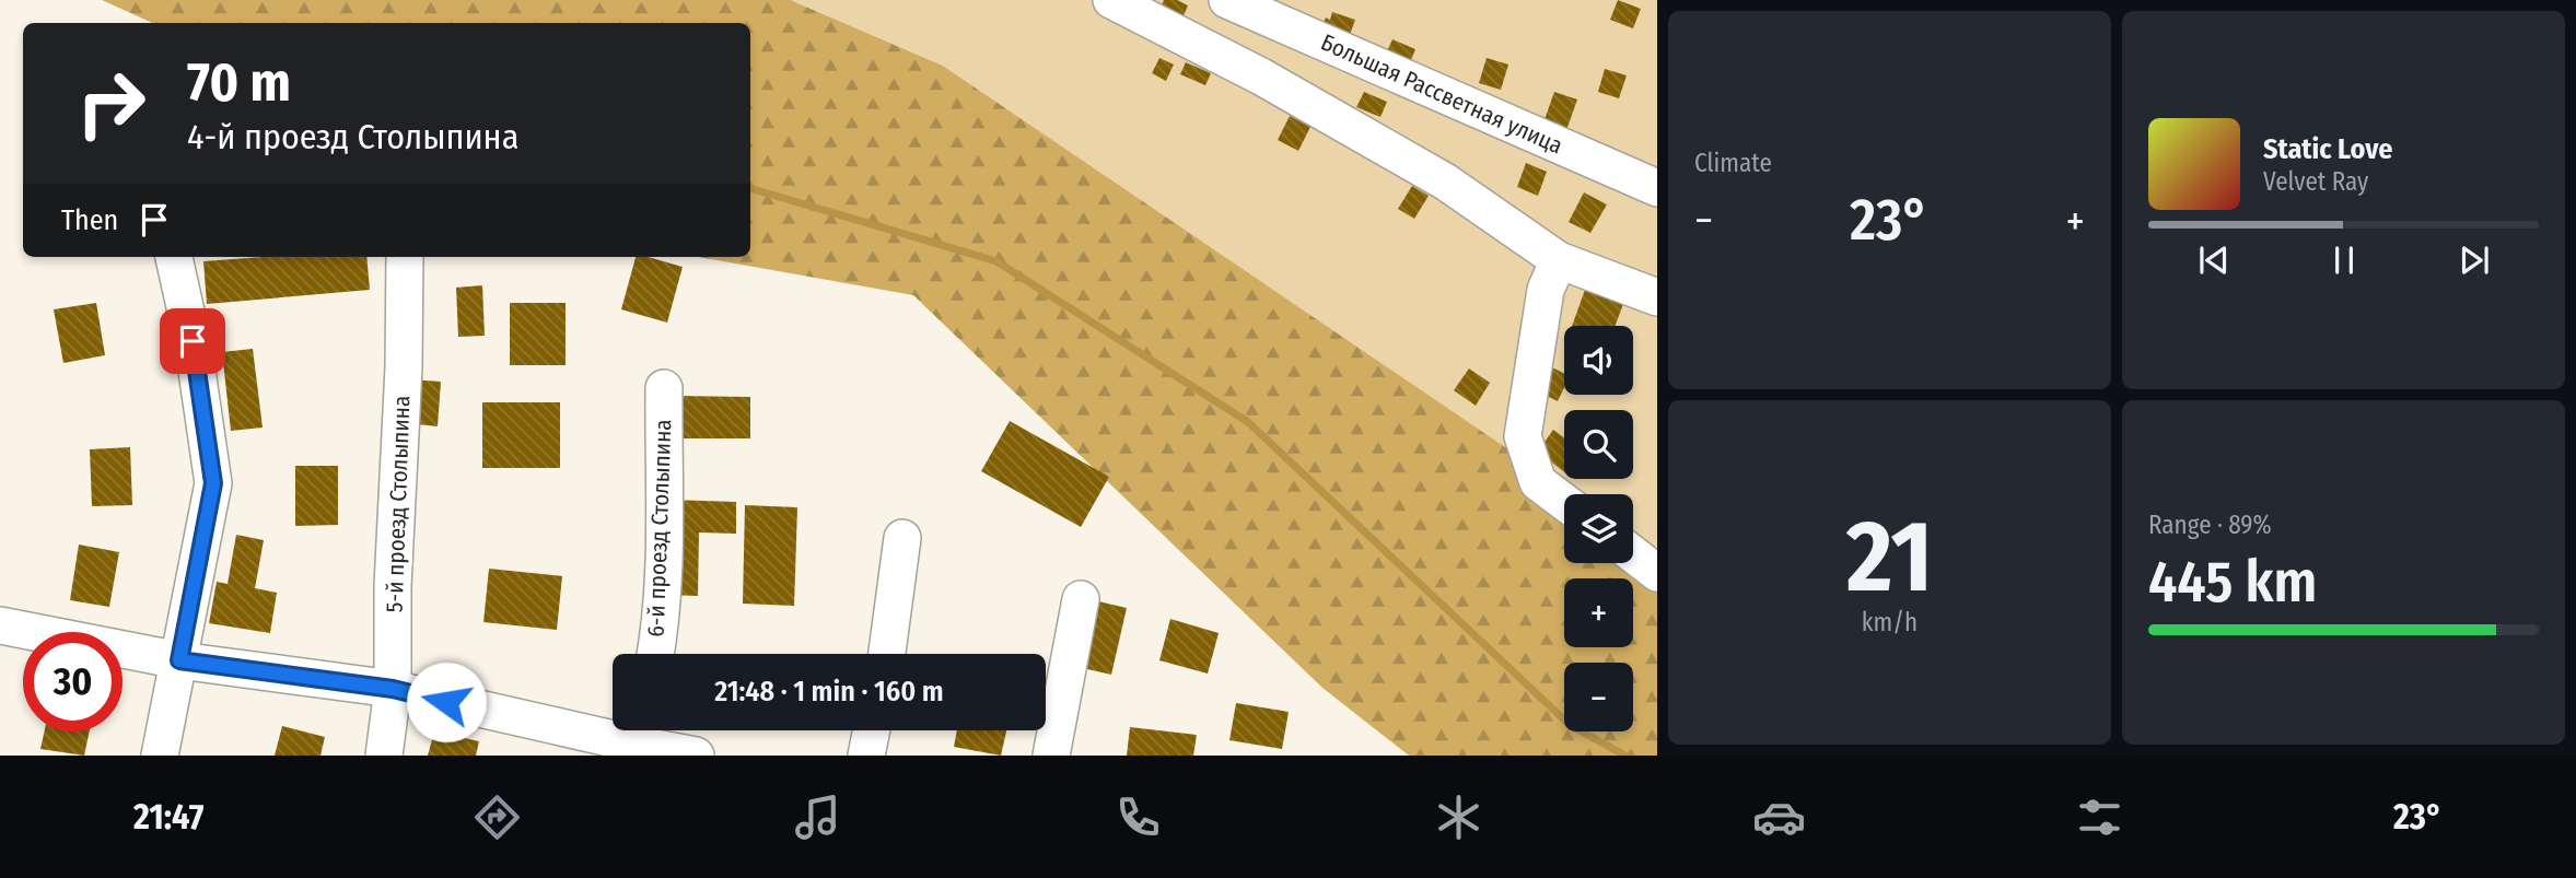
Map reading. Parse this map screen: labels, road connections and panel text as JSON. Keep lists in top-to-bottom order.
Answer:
{
  "streets": {
    "street": ["Большая Рассветная улица", "5-й проезд Столыпина", "6-й проезд Столыпина"]
  },
  "page": {
    "tile": [
      "Climate",
      ["21", "km/h"],
      ["Range · 89%", "445 km"]
    ],
    "turn": ["70 m", "4-й проезд Столыпина"],
    "song": ["Static Love", "Velvet Ray"],
    "then": "Then",
    "heat": ["−", "23°", "+"],
    "map_buttons": ["+", "−"],
    "limit": "30",
    "trip": "21:48 · 1 min · 160 m",
    "tabs": ["21:47", "23°"]
  }
}
